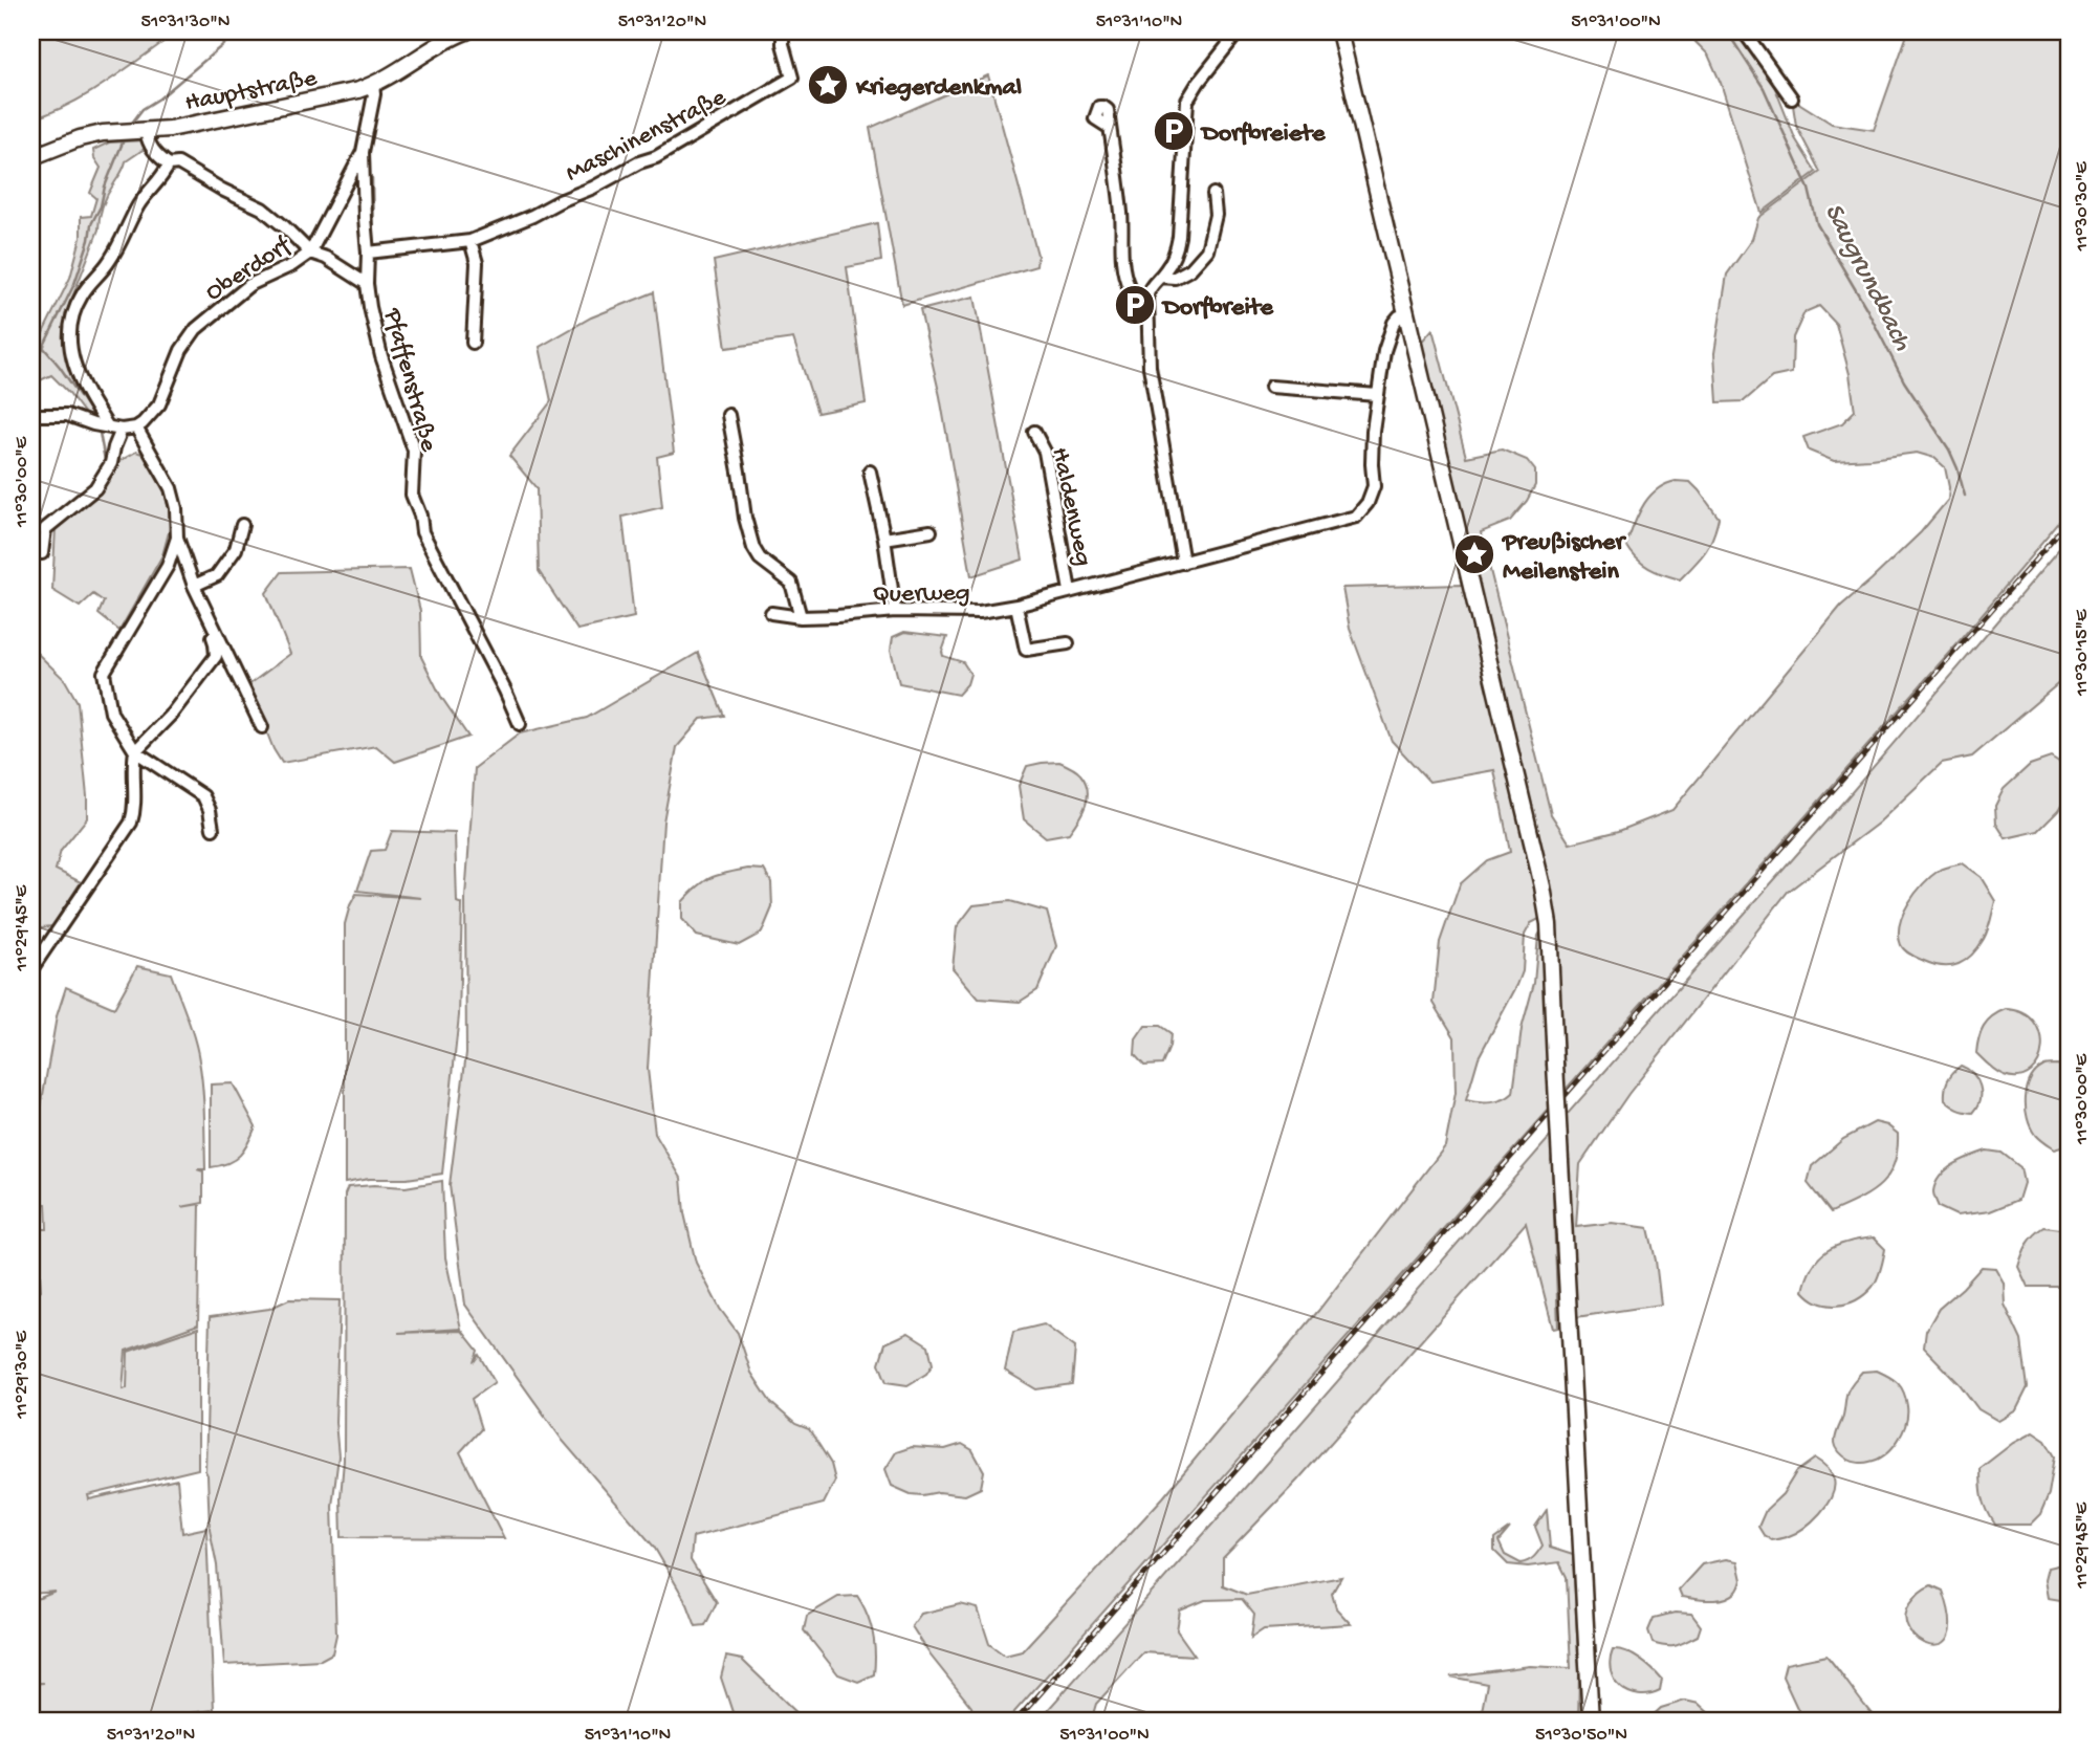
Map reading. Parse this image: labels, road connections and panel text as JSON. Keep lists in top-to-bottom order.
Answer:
{
  "streets": {
    "main road": ["Hauptstraße"],
    "street": [
      "Maschinenstraße",
      "Oberdorf",
      "Pfaffenstraße",
      "Haldenweg",
      "Querweg"
    ]
  },
  "crossings": [
    ["Hauptstraße", "Oberdorf"],
    ["Maschinenstraße", "Pfaffenstraße"],
    ["Oberdorf", "Pfaffenstraße"],
    ["Haldenweg", "Querweg"]
  ],
  "water": ["Saugrundbach"],
  "places": {
    "place": ["Kriegerdenkmal", "Preußischer Meilenstein"],
    "parking": ["Dorfbreiete", "Dorfbreite"]
  },
  "coordinates": [
    "51°31'30\"N",
    "51°31'20\"N",
    "51°31'10\"N",
    "51°31'00\"N",
    "11°30'30\"E",
    "11°30'00\"E",
    "11°30'15\"E",
    "11°29'45\"E",
    "11°29'30\"E",
    "51°30'50\"N"
  ]
}
